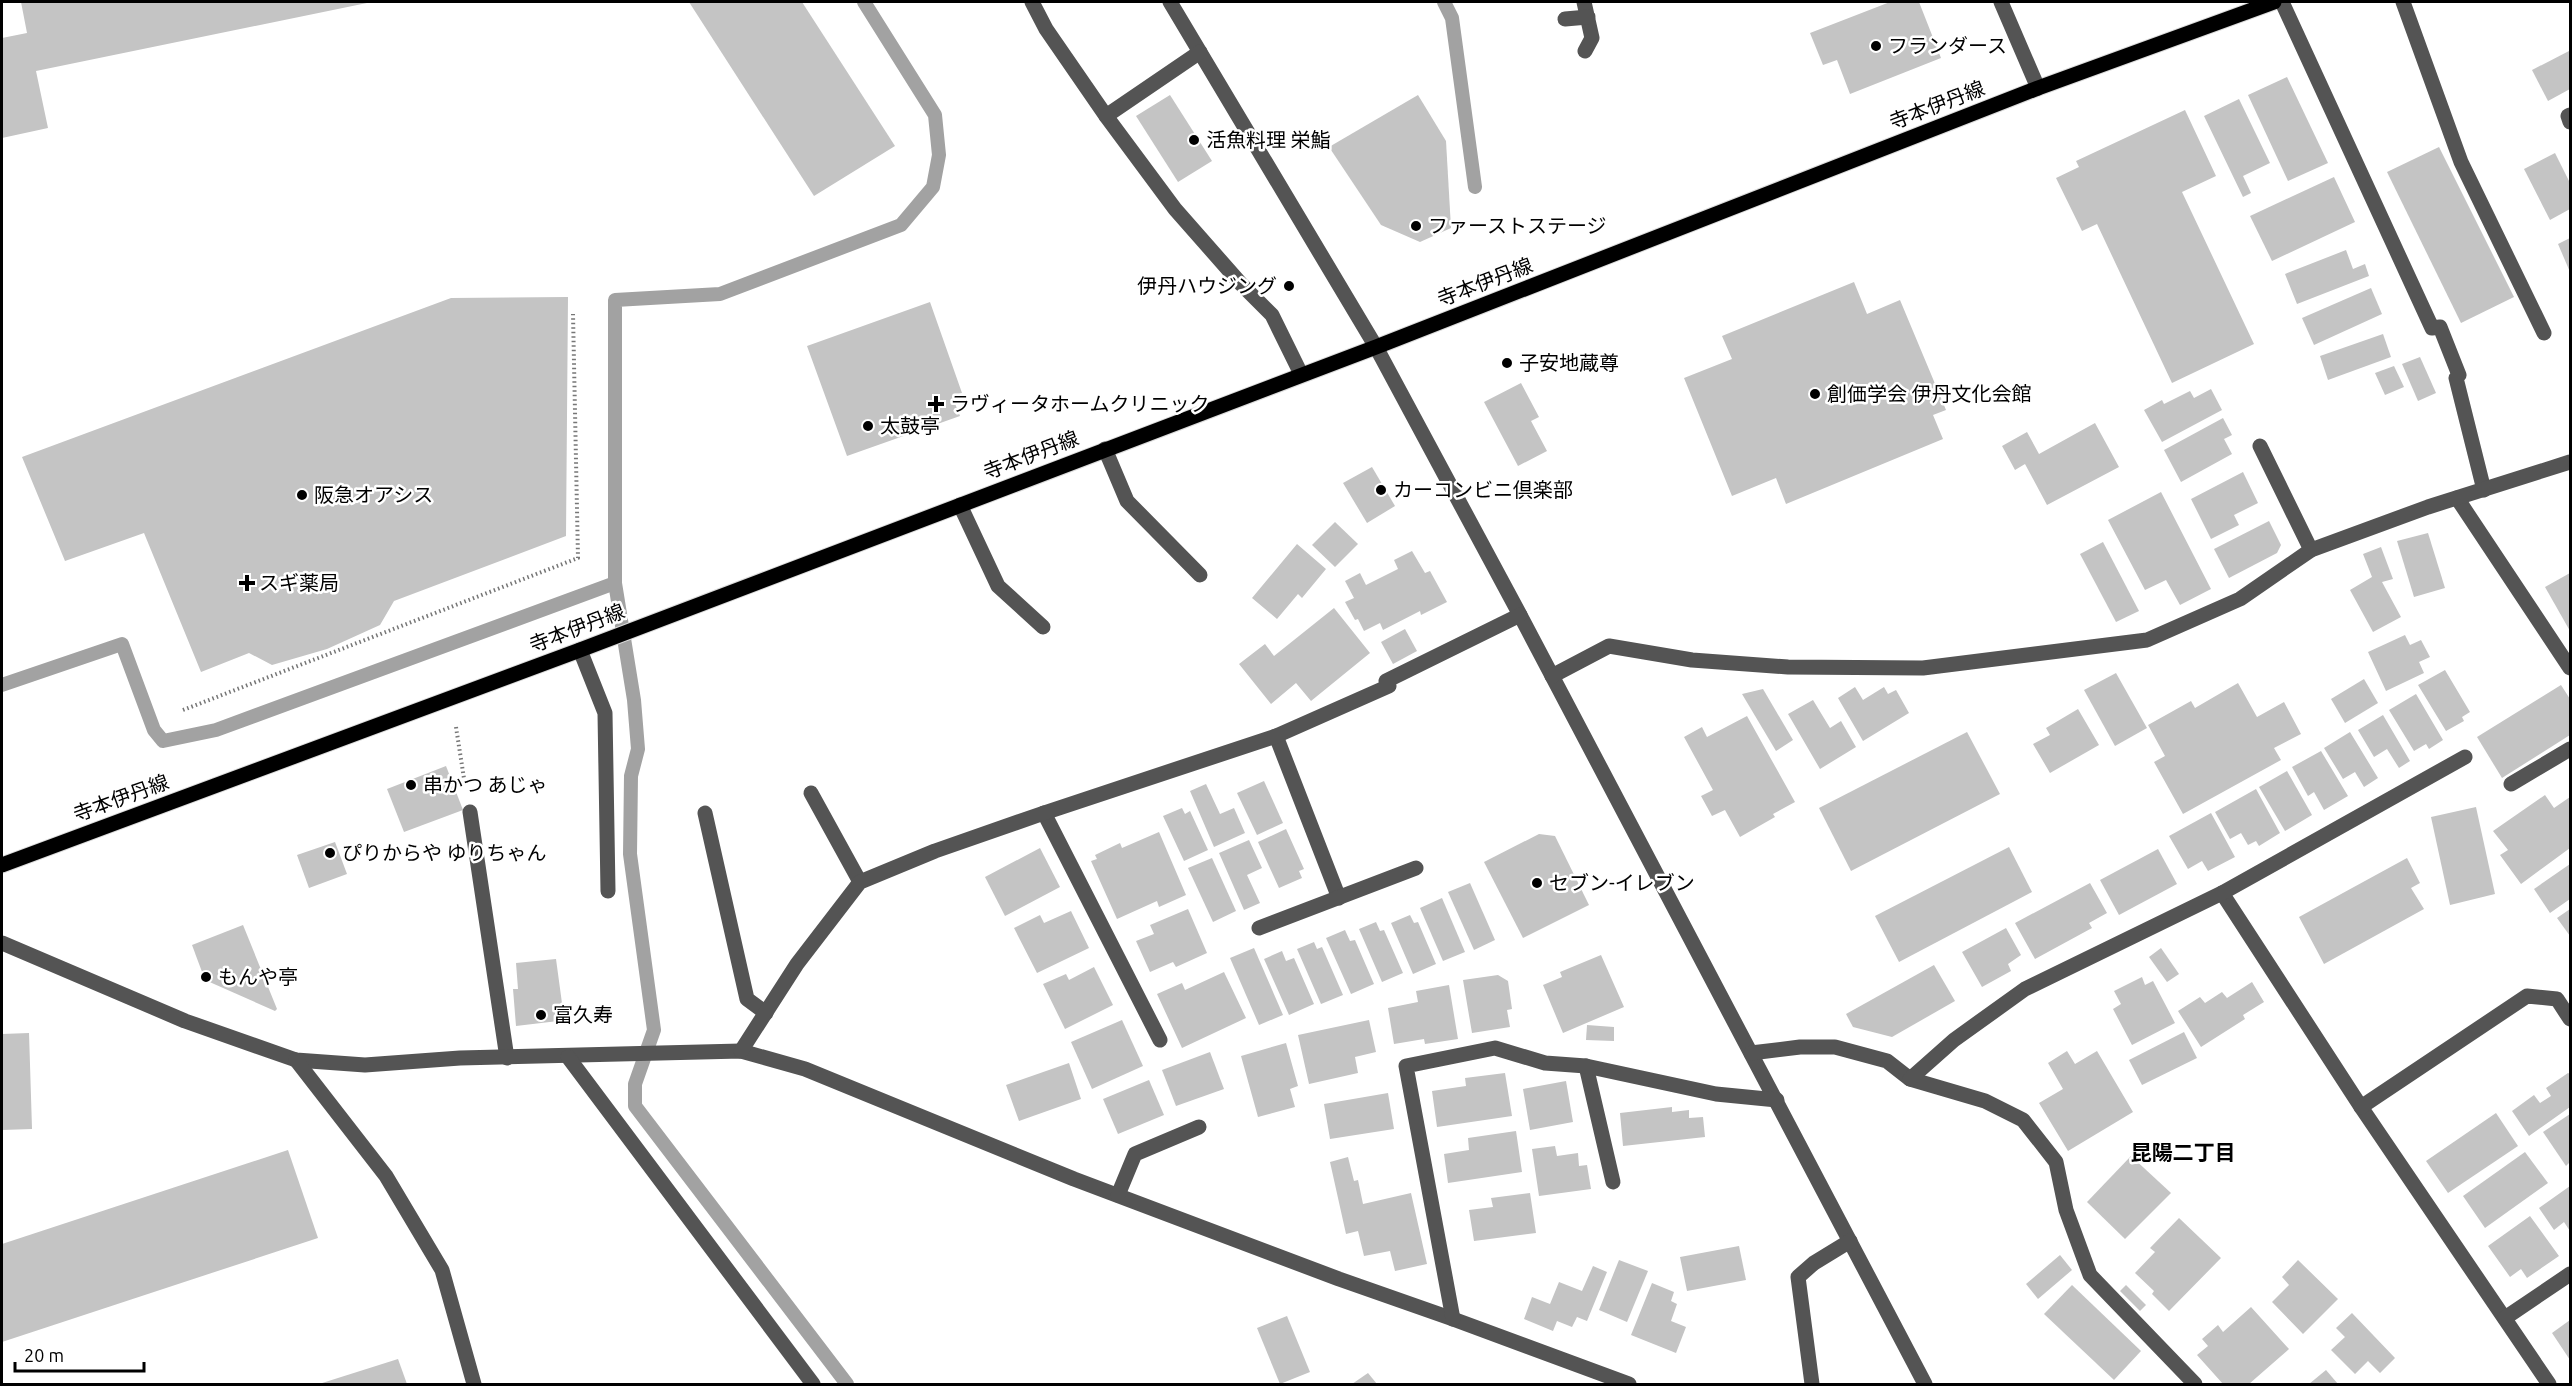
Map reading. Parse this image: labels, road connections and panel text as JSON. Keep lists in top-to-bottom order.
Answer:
{
  "streets": {
    "main road": ["寺本伊丹線"]
  },
  "districts": ["昆陽二丁目"],
  "places": {
    "other": [
      "フランダース",
      "活魚料理 栄鮨",
      "ファーストステージ",
      "伊丹ハウジング",
      "子安地蔵尊",
      "創価学会 伊丹文化会館",
      "太鼓亭",
      "カーコンビニ倶楽部",
      "阪急オアシス",
      "串かつ あじゃ",
      "ぴりからや ゆりちゃん",
      "セブン-イレブン",
      "もんや亭",
      "富久寿"
    ],
    "health": ["ラヴィータホームクリニック", "スギ薬局"]
  },
  "scale_bar": "20 m"
}
